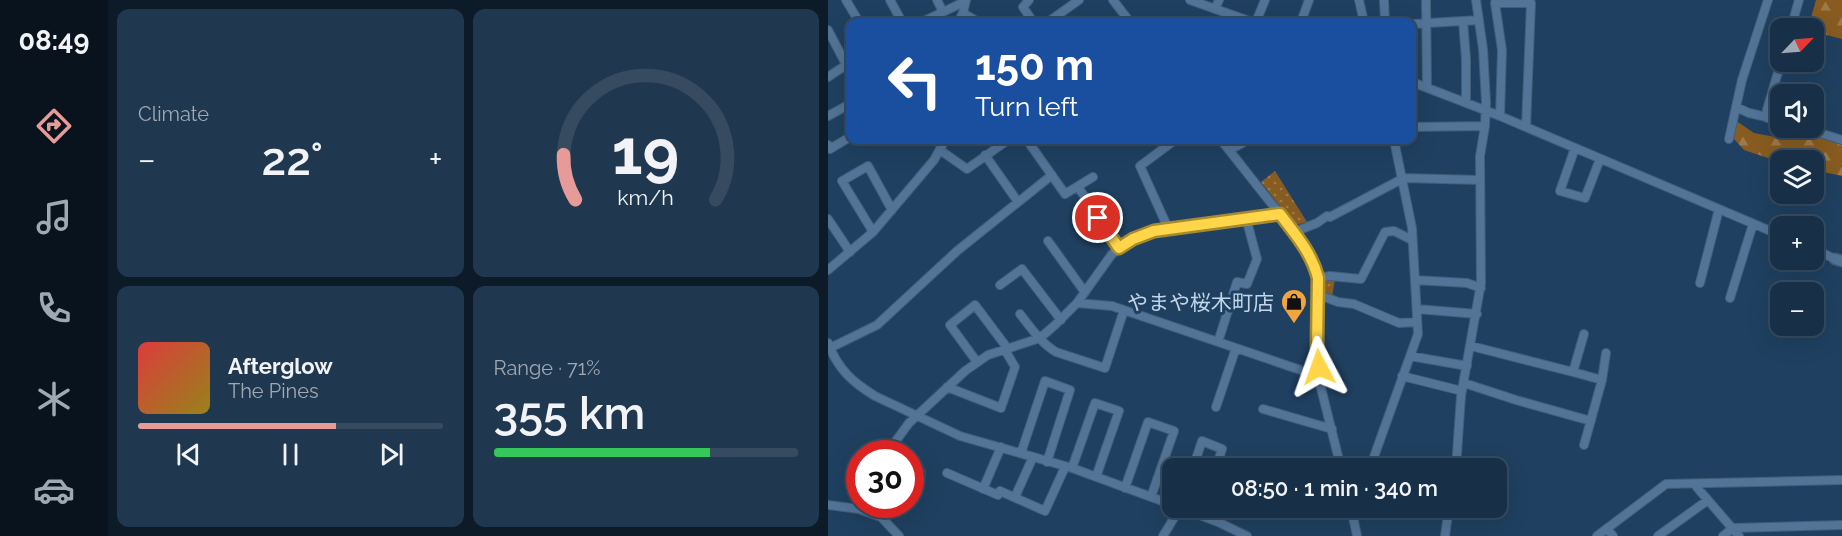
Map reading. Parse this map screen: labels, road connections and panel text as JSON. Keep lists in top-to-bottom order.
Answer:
{
  "places": {
    "shop": ["やまや桜木町店"]
  },
  "north": "top right",
  "page": {
    "tabs": "08:49",
    "tile": [
      "Climate",
      ["Range · 71%", "355 km"]
    ],
    "map_buttons": ["+", "−"],
    "turn": ["150 m", "Turn left"],
    "heat": ["−", "22°", "+"],
    "song": ["Afterglow", "The Pines"],
    "limit": "30",
    "trip": "08:50 · 1 min · 340 m",
    "gauge": ["19", "km/h"]
  }
}
